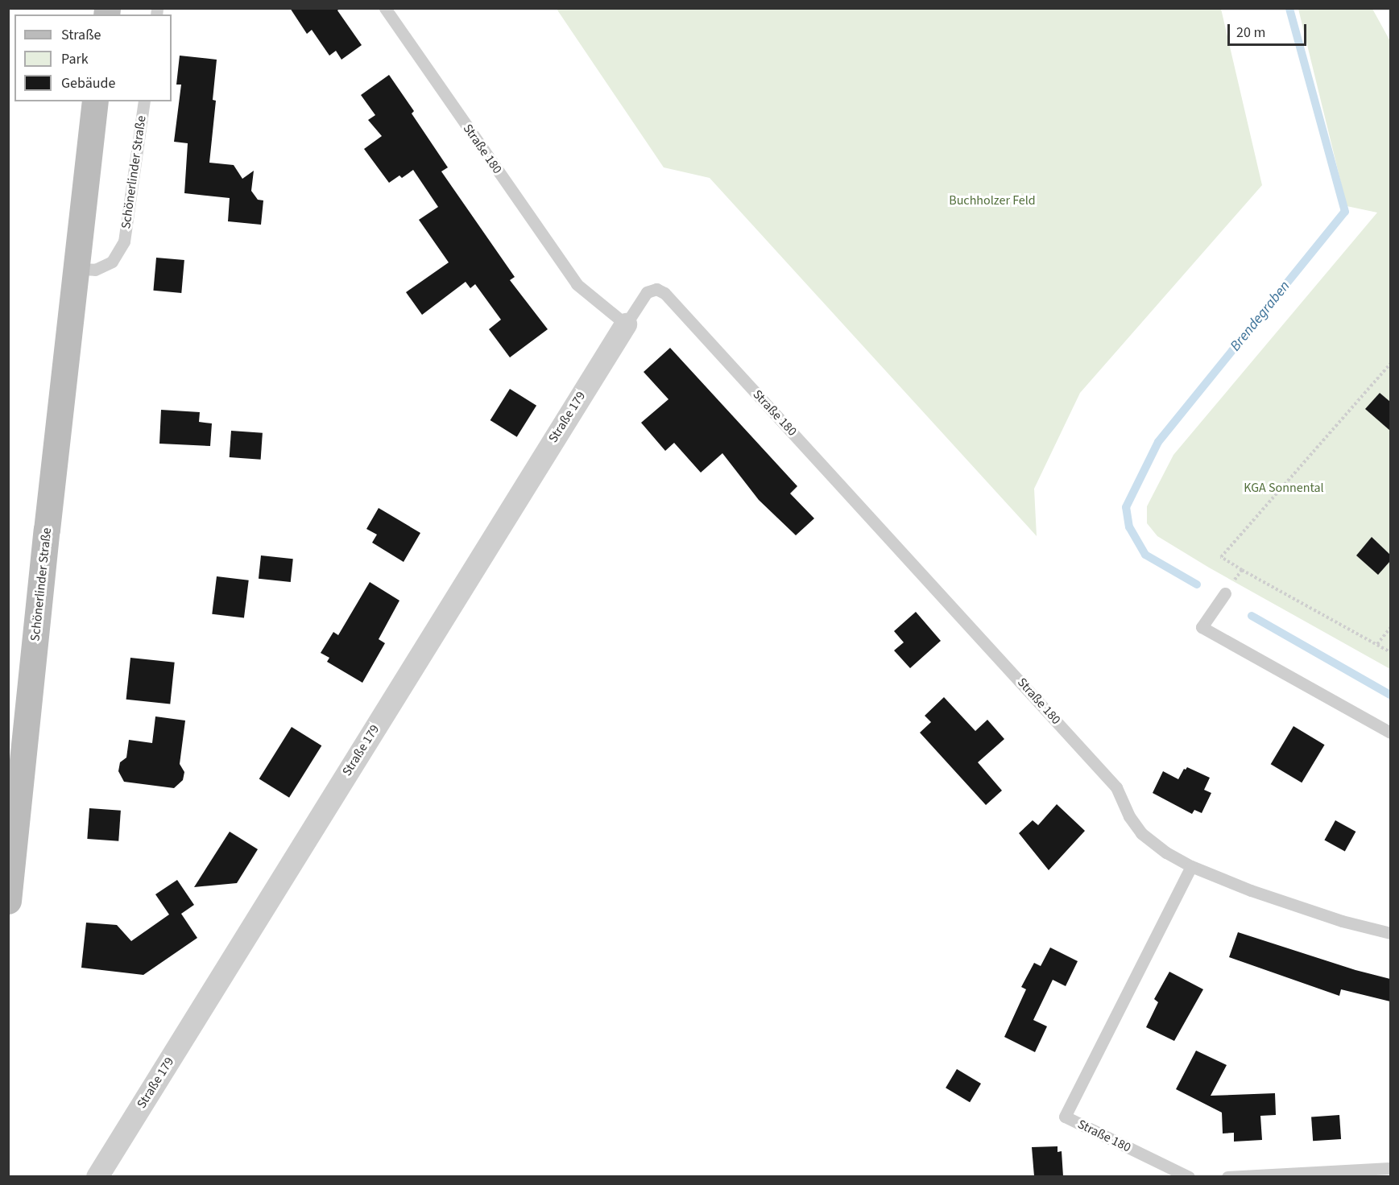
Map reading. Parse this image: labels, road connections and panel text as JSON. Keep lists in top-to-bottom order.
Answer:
{
  "streets": {
    "main road": ["Schönerlinder Straße"],
    "street": ["Straße 179"],
    "lane": ["Straße 180"]
  },
  "crossings": [
    ["Straße 180", "Straße 179"]
  ],
  "water": ["Brendegraben"],
  "parks": ["Buchholzer Feld", "KGA Sonnental"],
  "legend": ["Straße", "Park", "Gebäude"],
  "scale_bar": "20 m"
}
